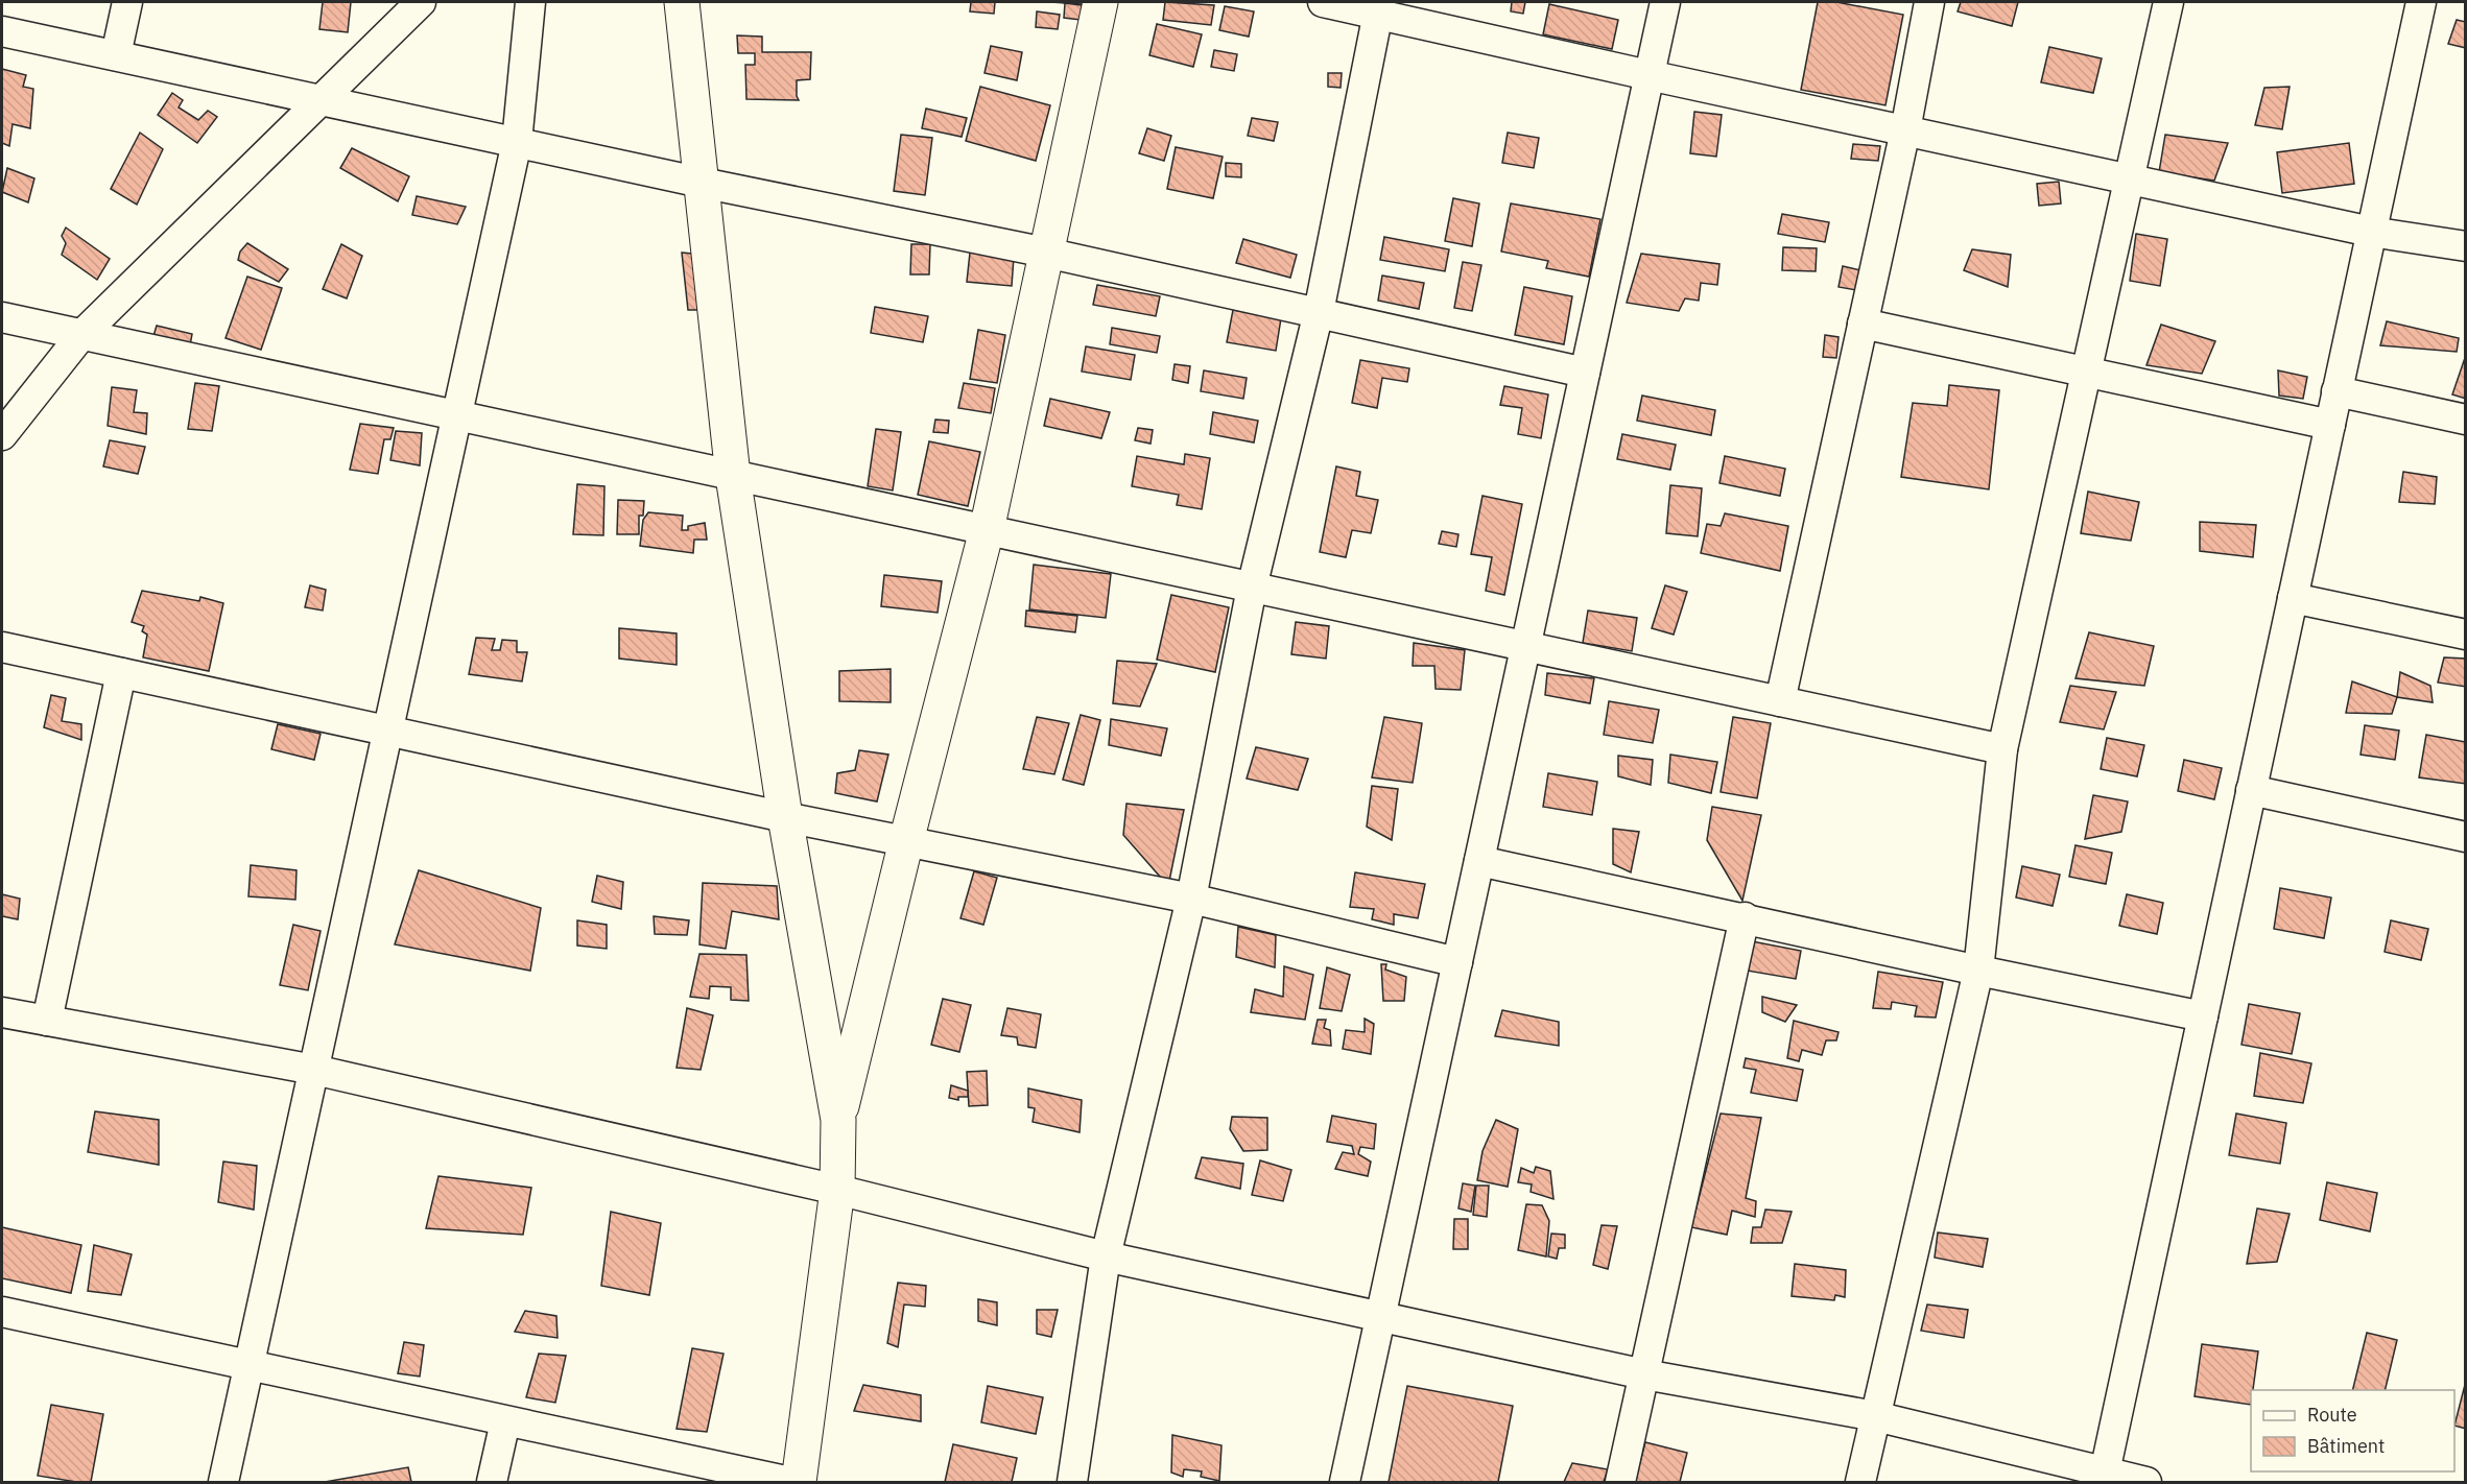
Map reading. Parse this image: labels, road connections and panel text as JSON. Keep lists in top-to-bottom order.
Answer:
{
  "legend": ["Route", "Bâtiment"]
}
